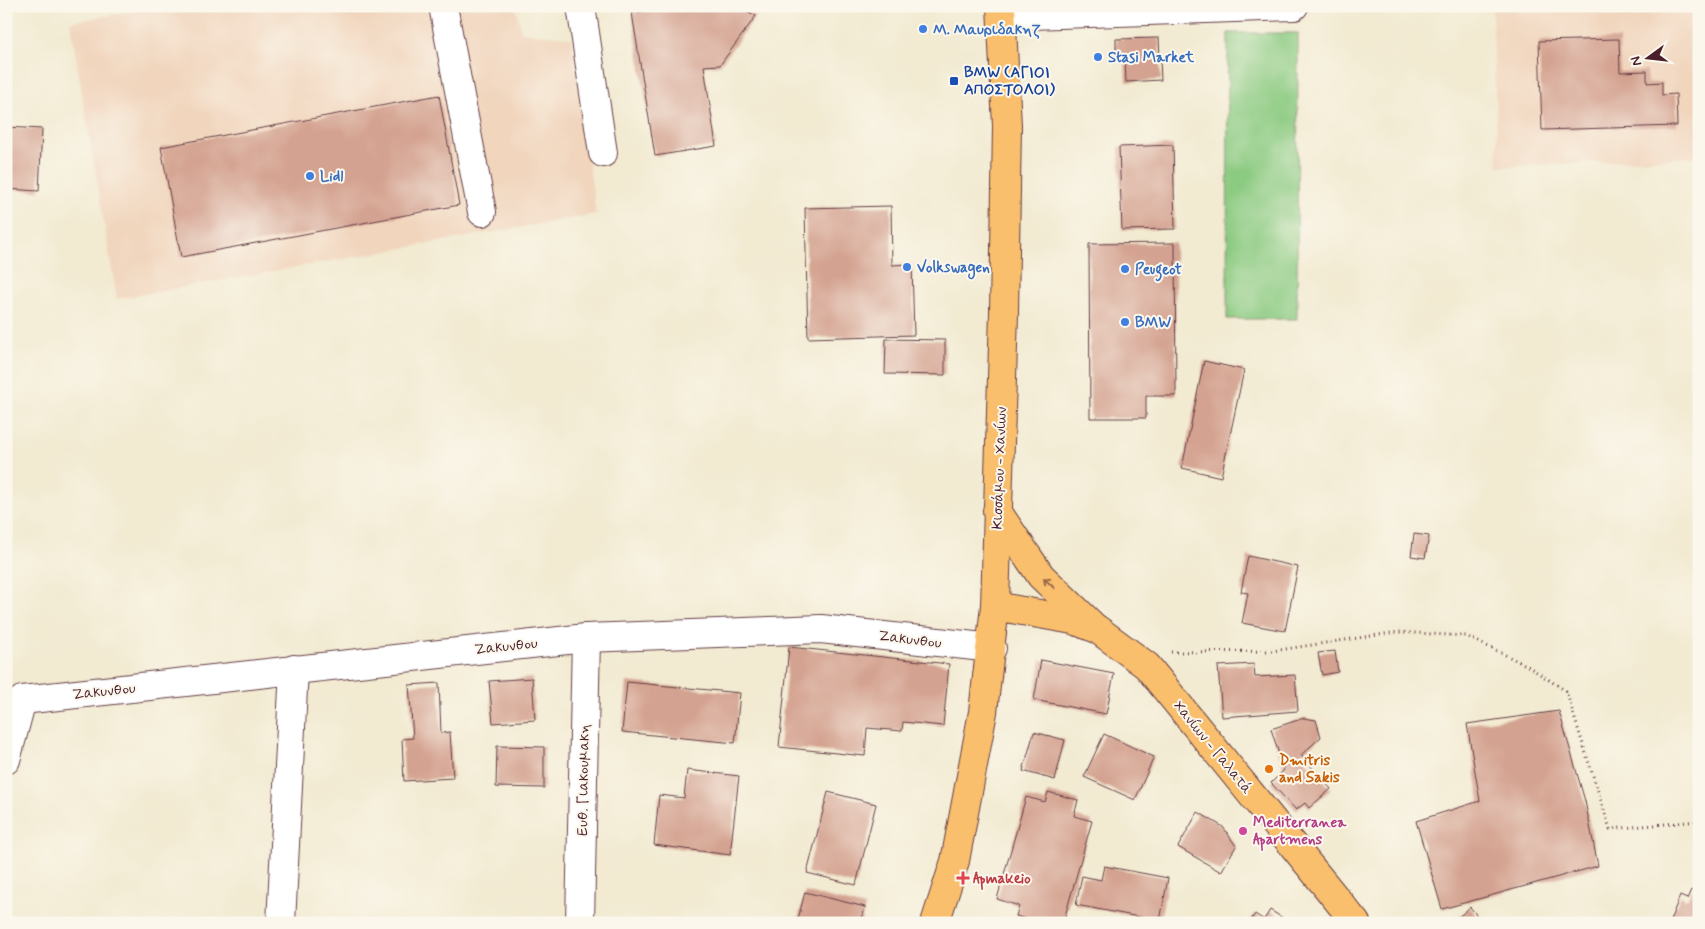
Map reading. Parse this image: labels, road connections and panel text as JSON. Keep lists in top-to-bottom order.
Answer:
{
  "streets": {
    "main road": ["Κισσάμου - Χανίων", "Χανίων - Γαλατά"],
    "street": ["Ζακυνθου", "Ευθ. Γιακουμακη"]
  },
  "crossings": [
    ["Κισσάμου - Χανίων", "Ζακυνθου"],
    ["Ζακυνθου", "Ευθ. Γιακουμακη"]
  ],
  "places": {
    "other": [
      "Μ. Μαυριδακηζ",
      "Stasi Market",
      "Lidl",
      "Volkswagen",
      "Peugeot",
      "BMW",
      "Dmitris and Sakis",
      "Mediterranea Apartmens"
    ],
    "transit": ["BMW (ΑΓΙΟΙ ΑΠΟΣΤΟΛΟΙ)"],
    "health": ["Apmakeio"]
  },
  "north": "left"
}
